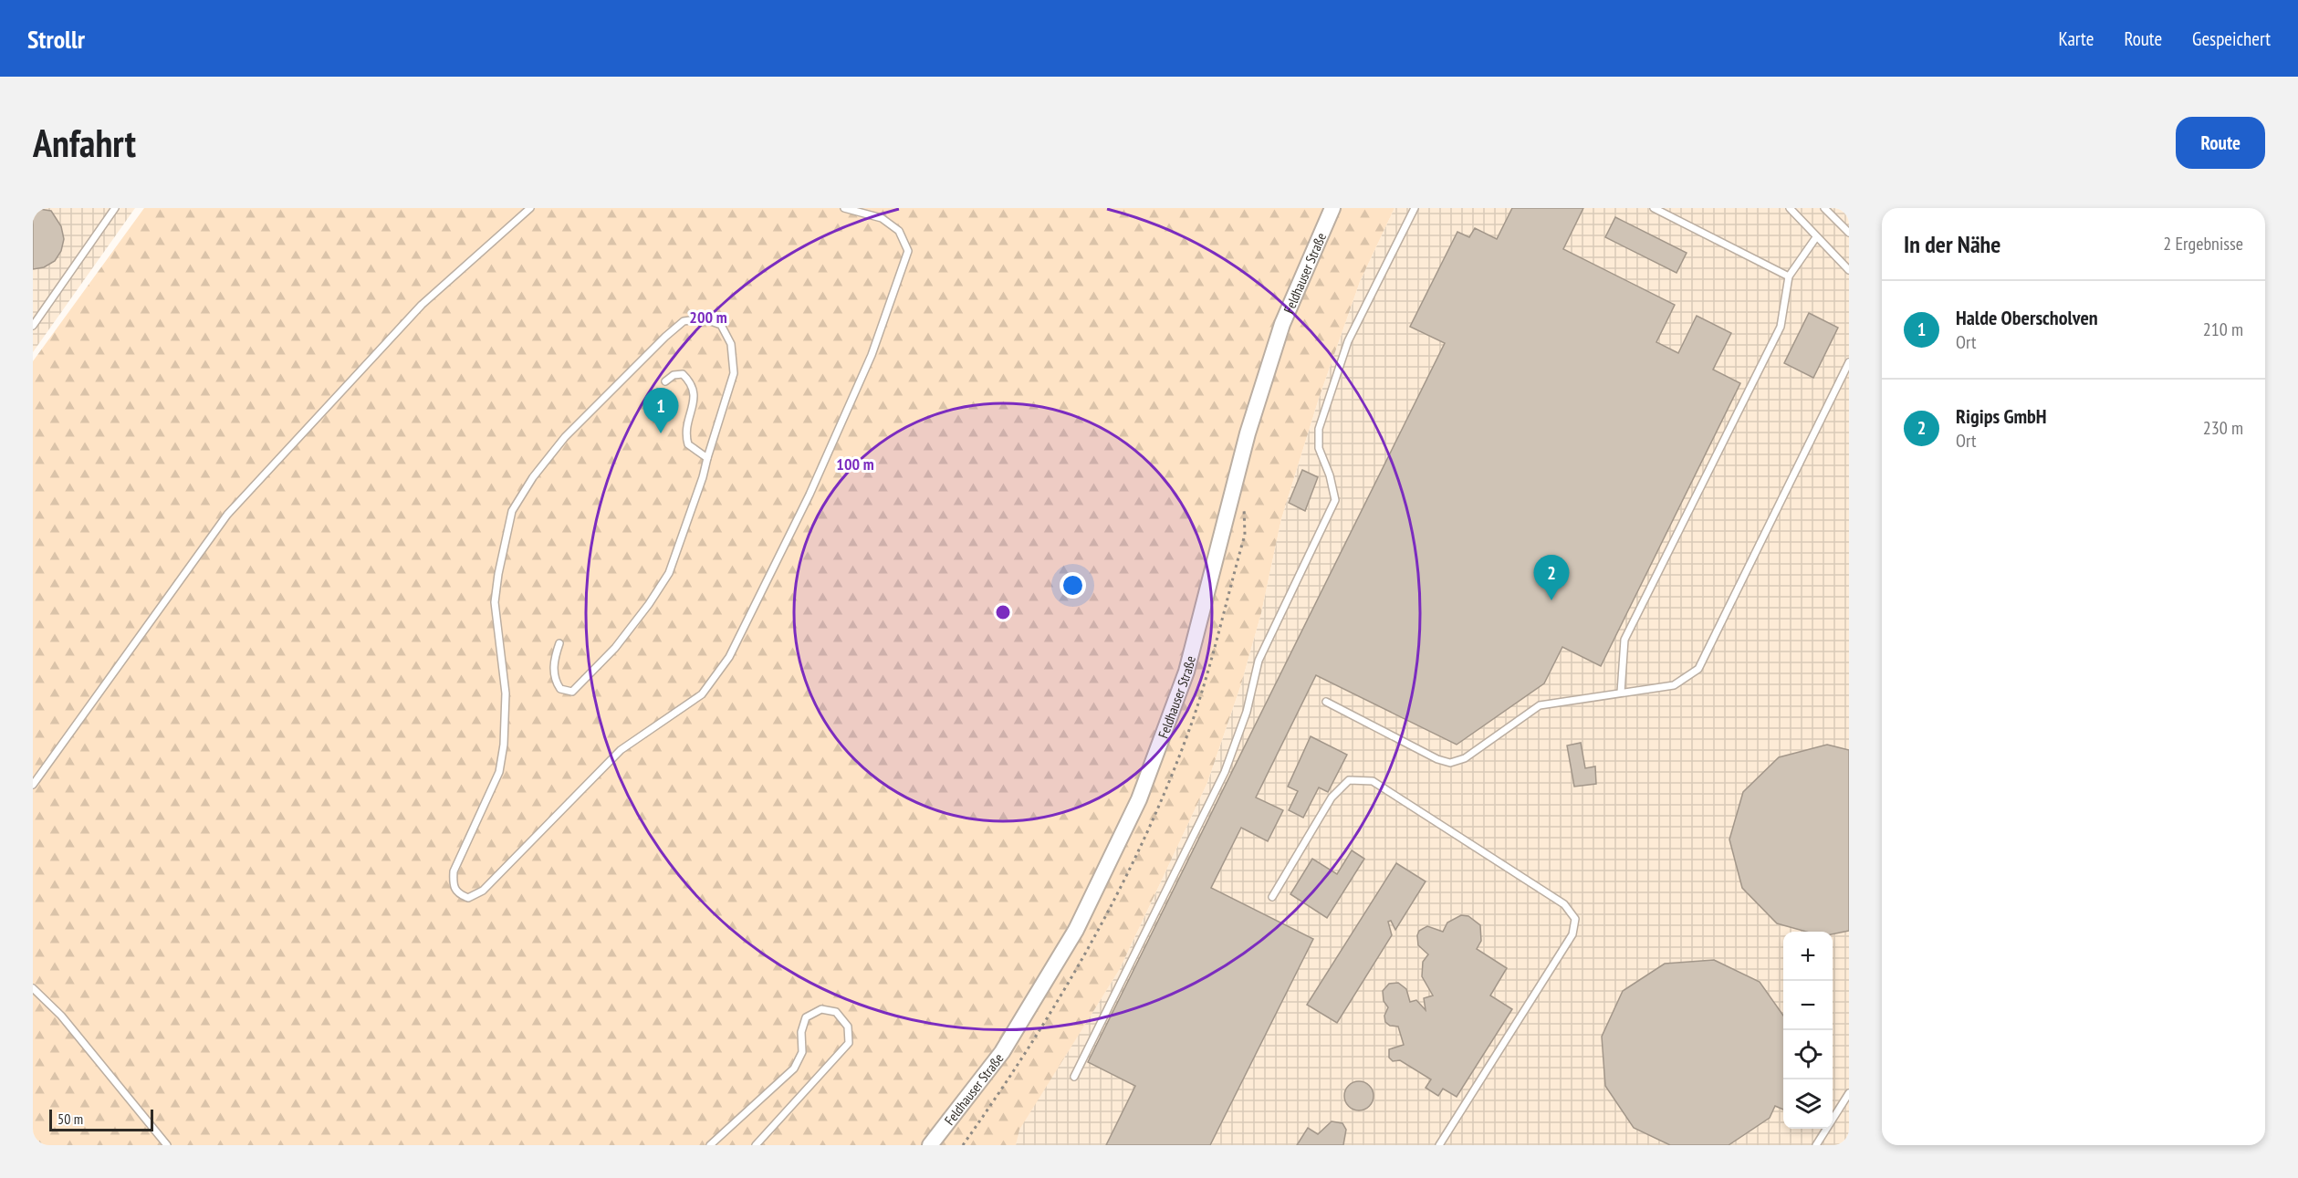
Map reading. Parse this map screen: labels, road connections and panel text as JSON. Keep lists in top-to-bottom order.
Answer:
{
  "streets": {
    "street": ["Feldhauser Straße"]
  },
  "scale_bar": "50 m",
  "page": {
    "header": "Strollr",
    "nav": ["Karte", "Route", "Gespeichert"],
    "buttons": "Route",
    "title": "Anfahrt",
    "heading": ["In der Nähe", "2 Ergebnisse"],
    "list": [
      {
        "mark": "1",
        "name": "Halde Oberscholven",
        "note": "Ort",
        "value": "210 m"
      },
      {
        "mark": "2",
        "name": "Rigips GmbH",
        "note": "Ort",
        "value": "230 m"
      }
    ],
    "pins": ["1", "2"],
    "map_buttons": ["+", "−"],
    "scale": "50 m"
  },
  "rings": ["200 m", "100 m"]
}
